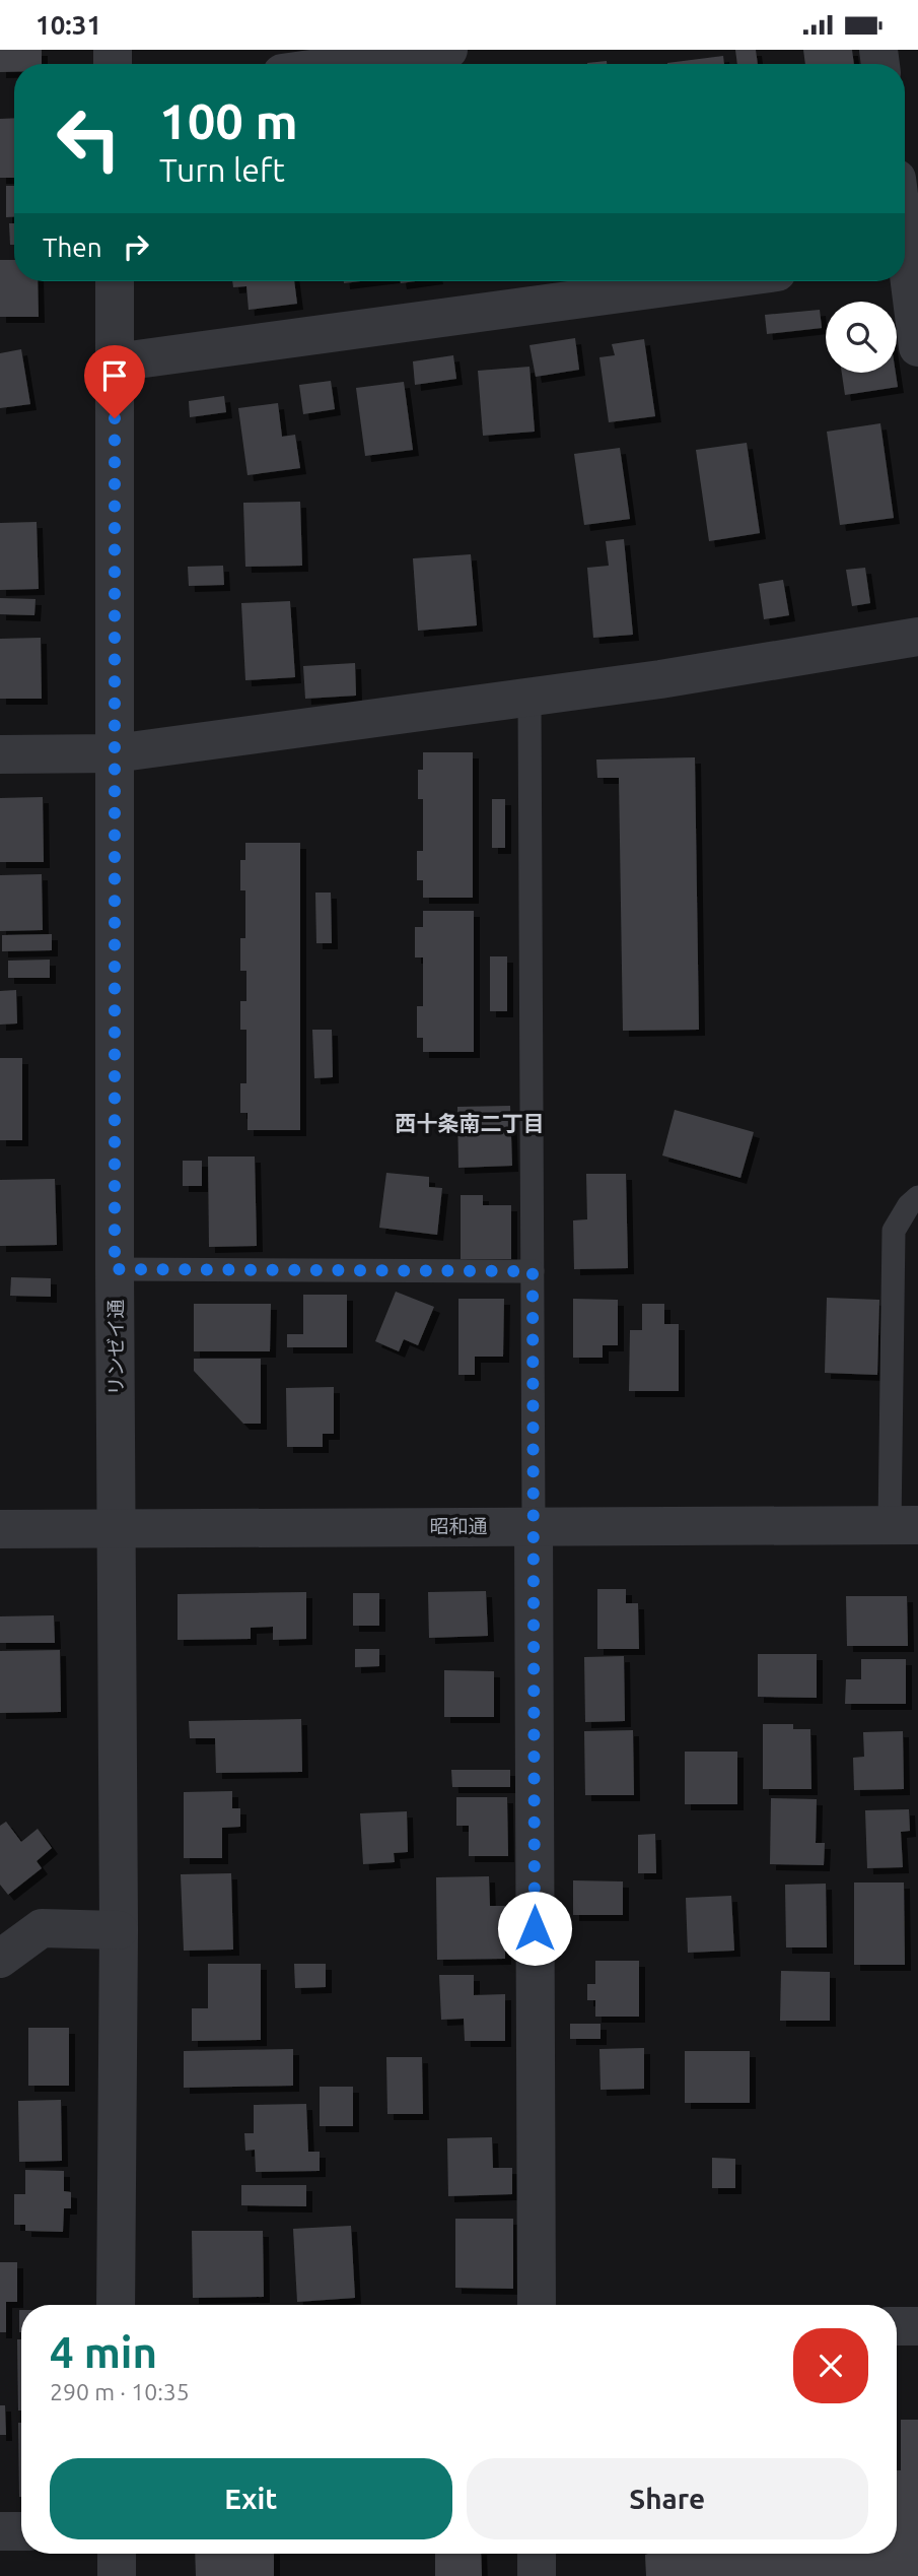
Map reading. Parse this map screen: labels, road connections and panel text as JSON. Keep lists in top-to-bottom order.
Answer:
{
  "streets": {
    "street": ["リンゼイ通", "昭和通"]
  },
  "crossings": [
    ["リンゼイ通", "昭和通"]
  ],
  "districts": ["西十条南二丁目"],
  "page": {
    "status": "10:31",
    "turn": ["100 m", "Turn left"],
    "then": "Then",
    "heading": ["4 min", "290 m · 10:35"],
    "buttons": ["Exit", "Share"]
  }
}
